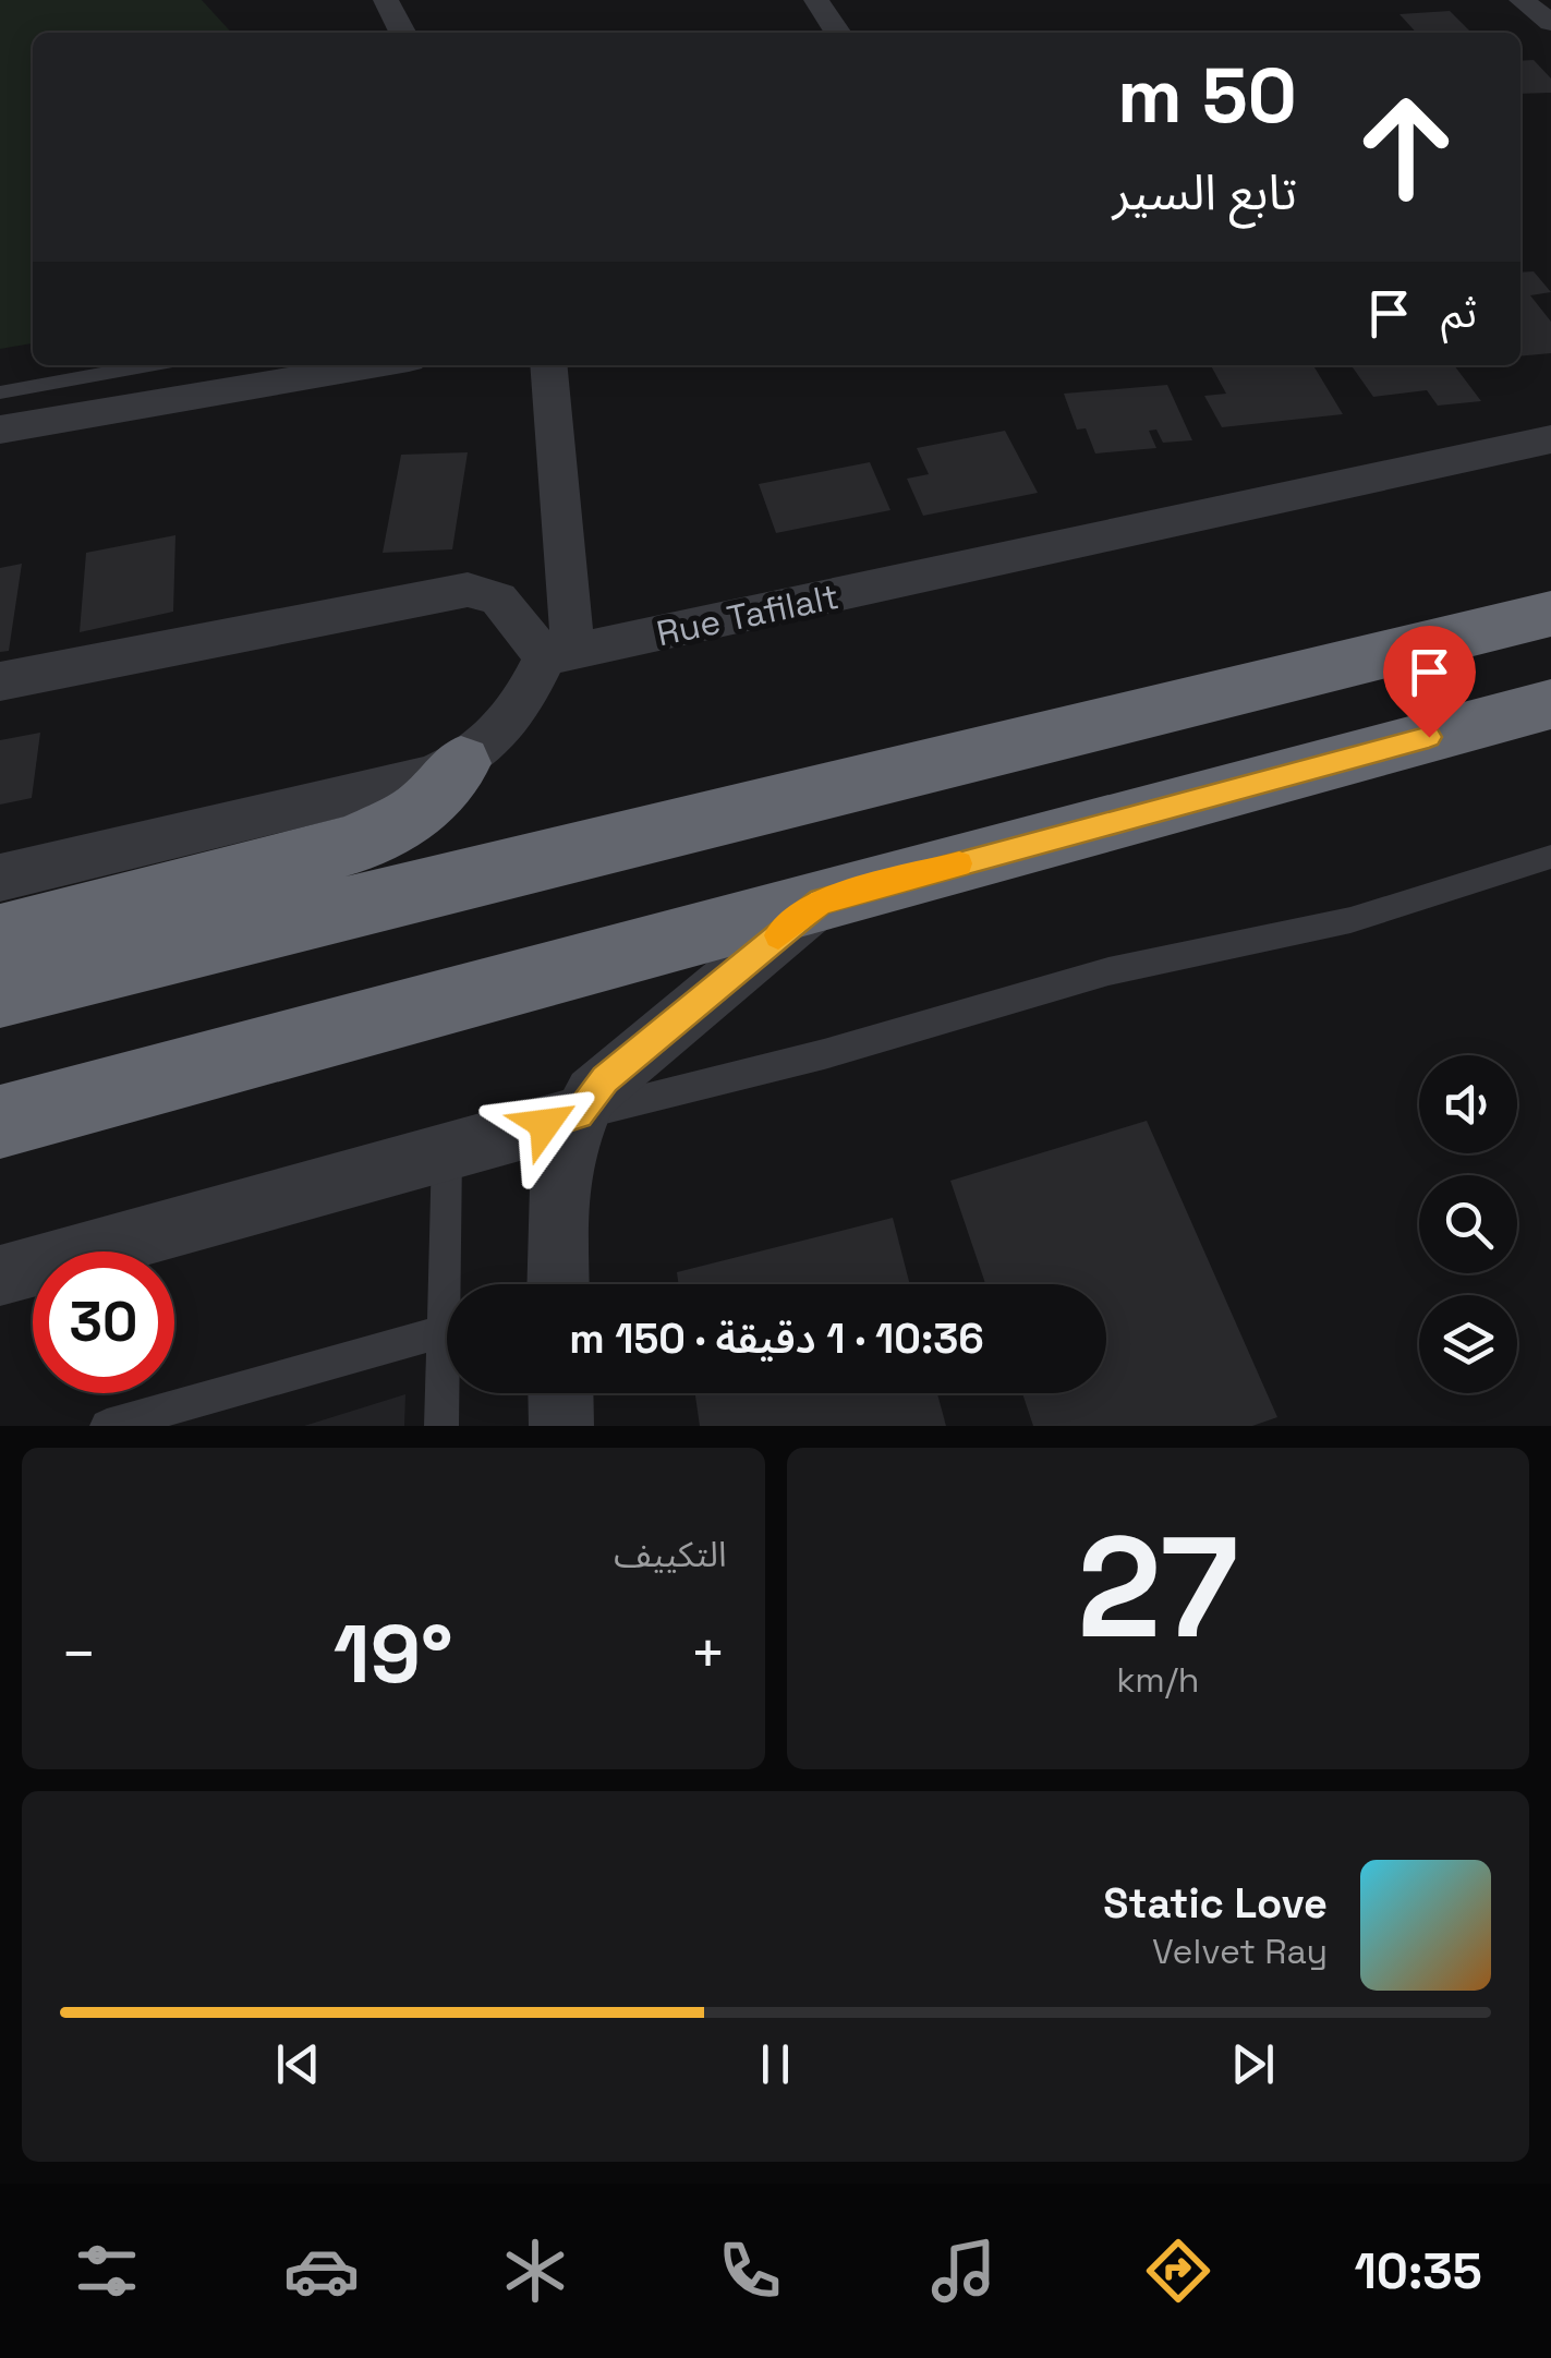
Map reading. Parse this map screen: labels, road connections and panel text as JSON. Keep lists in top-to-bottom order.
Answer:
{
  "streets": {
    "street": ["Rue Tafilalt"]
  },
  "page": {
    "turn": ["50 m", "تابع السير"],
    "then": "ثم",
    "limit": "30",
    "trip": "10:36 · 1 دقيقة · 150 m",
    "tile": [
      ["27", "km/h"],
      "التكييف"
    ],
    "heat": ["−", "19°", "+"],
    "song": ["Static Love", "Velvet Ray"],
    "tabs": "10:35"
  }
}
